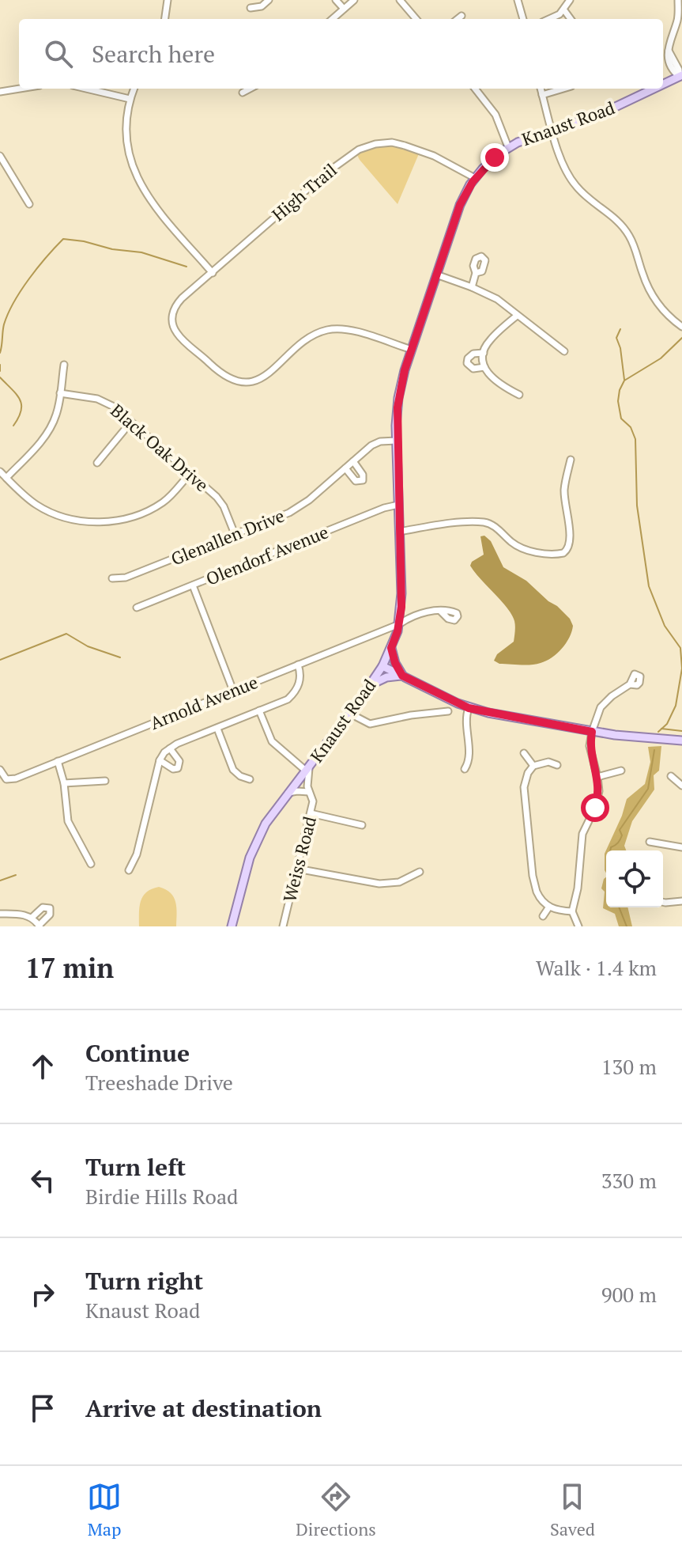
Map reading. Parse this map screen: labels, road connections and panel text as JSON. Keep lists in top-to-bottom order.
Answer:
{
  "streets": {
    "main road": ["Knaust Road"],
    "street": [
      "High Trail",
      "Black Oak Drive",
      "Glenallen Drive",
      "Olendorf Avenue",
      "Arnold Avenue",
      "Weiss Road"
    ]
  },
  "crossings": [
    ["Knaust Road", "High Trail"],
    ["Knaust Road", "Glenallen Drive"],
    ["Knaust Road", "Olendorf Avenue"],
    ["Knaust Road", "Arnold Avenue"],
    ["Knaust Road", "Weiss Road"],
    ["Black Oak Drive", "Glenallen Drive"]
  ],
  "page": {
    "search": "Search here",
    "heading": ["17 min", "Walk · 1.4 km"],
    "list": [
      ["Continue", "Treeshade Drive", "130 m"],
      ["Turn left", "Birdie Hills Road", "330 m"],
      ["Turn right", "Knaust Road", "900 m"],
      "Arrive at destination"
    ],
    "nav": ["Map", "Directions", "Saved"]
  }
}
